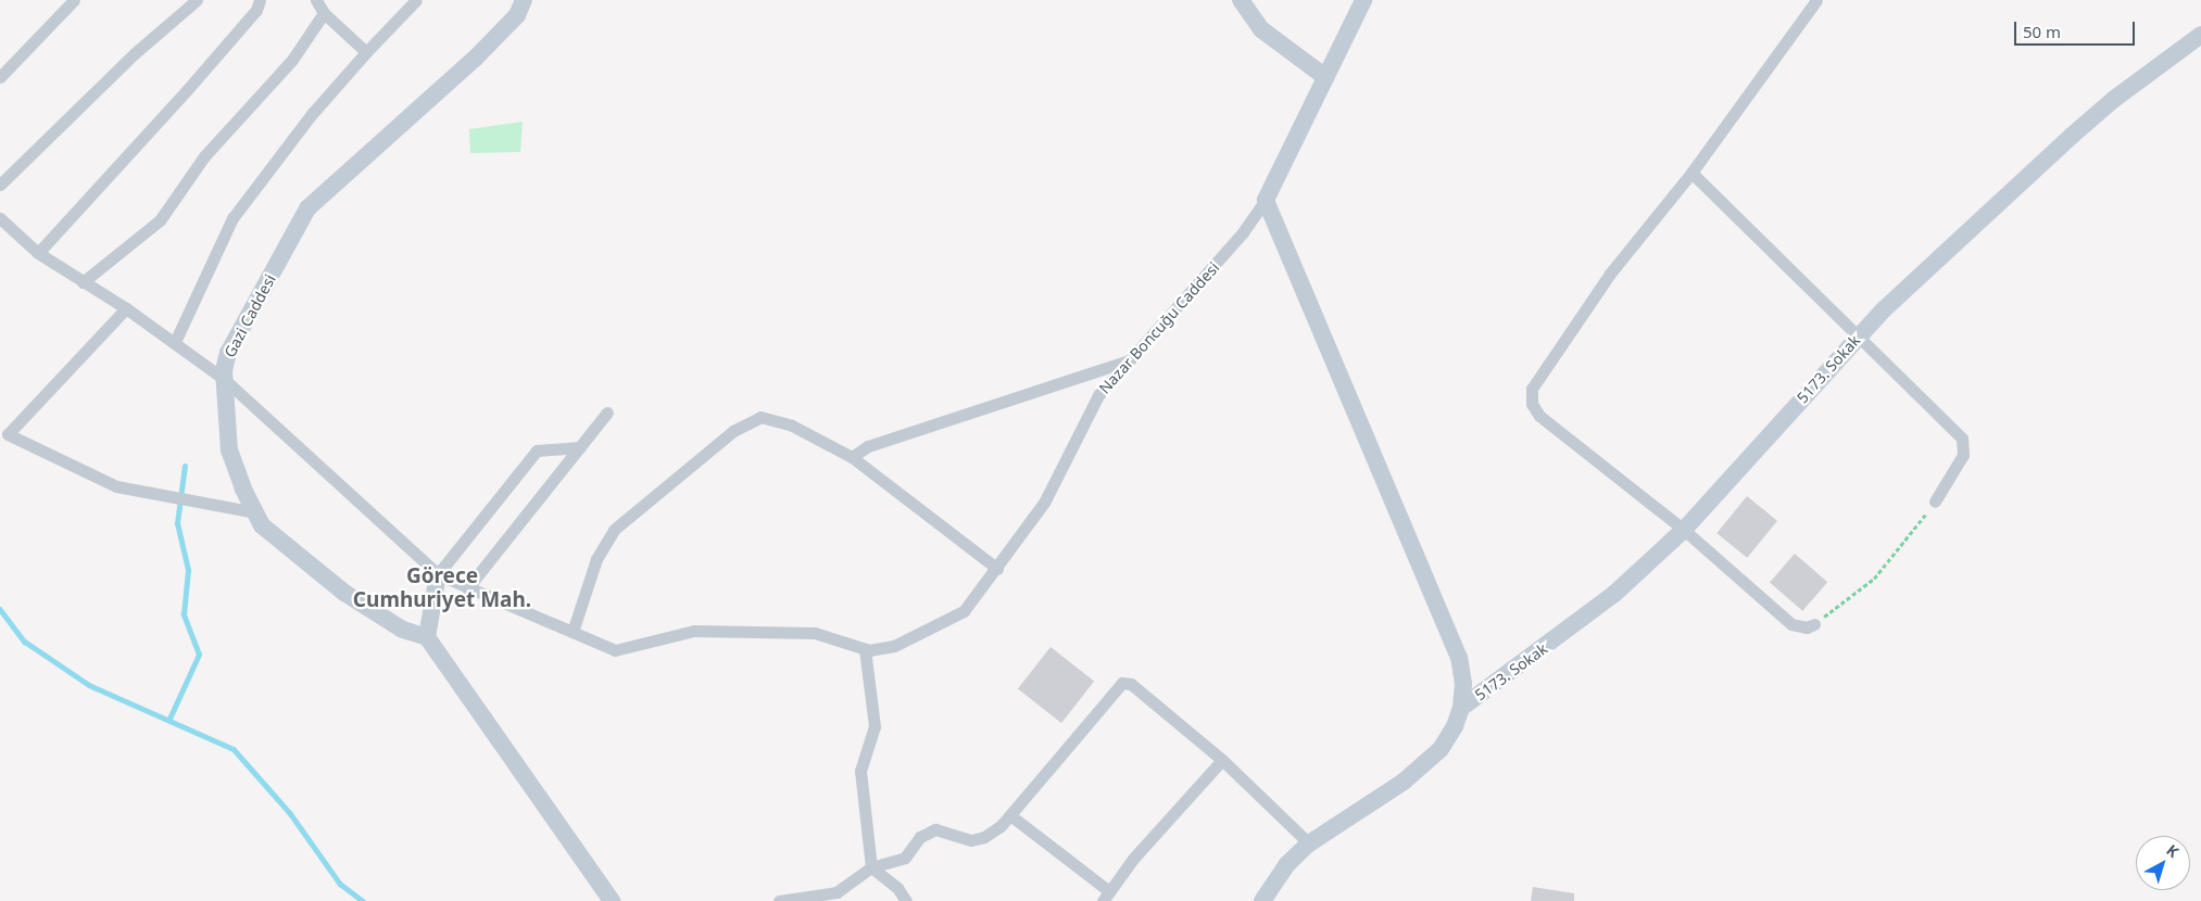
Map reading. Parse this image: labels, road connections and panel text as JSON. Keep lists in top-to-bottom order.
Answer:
{
  "streets": {
    "street": ["Gazi Caddesi", "Nazar Boncuğu Caddesi", "5173. Sokak"]
  },
  "districts": ["Görece Cumhuriyet Mah."],
  "scale_bar": "50 m",
  "north": "top right"
}
